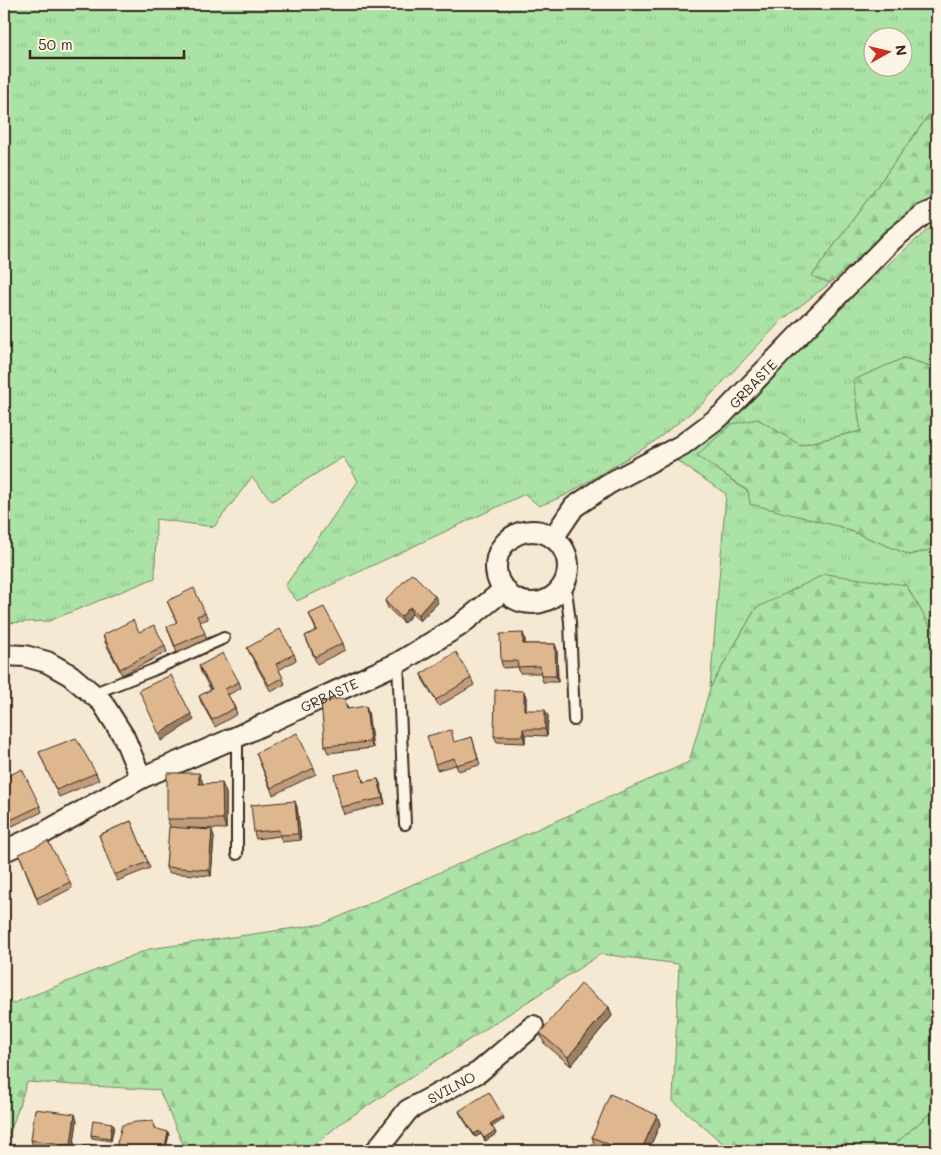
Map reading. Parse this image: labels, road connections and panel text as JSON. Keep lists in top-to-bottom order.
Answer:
{
  "streets": {
    "street": ["GRBASTE", "SVILNO"]
  },
  "scale_bar": "50 m",
  "north": "right"
}
